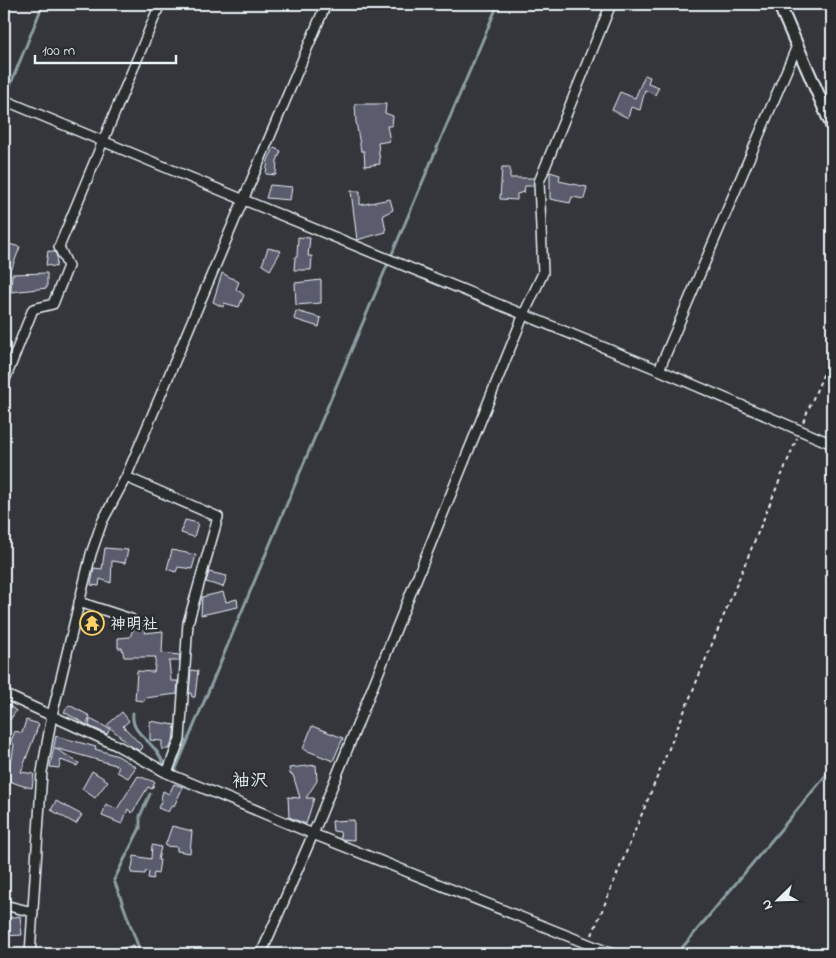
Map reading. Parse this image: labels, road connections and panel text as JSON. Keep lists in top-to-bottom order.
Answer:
{
  "districts": ["袖沢"],
  "places": {
    "temple": ["神明社"]
  },
  "scale_bar": "100 m",
  "north": "bottom left"
}
